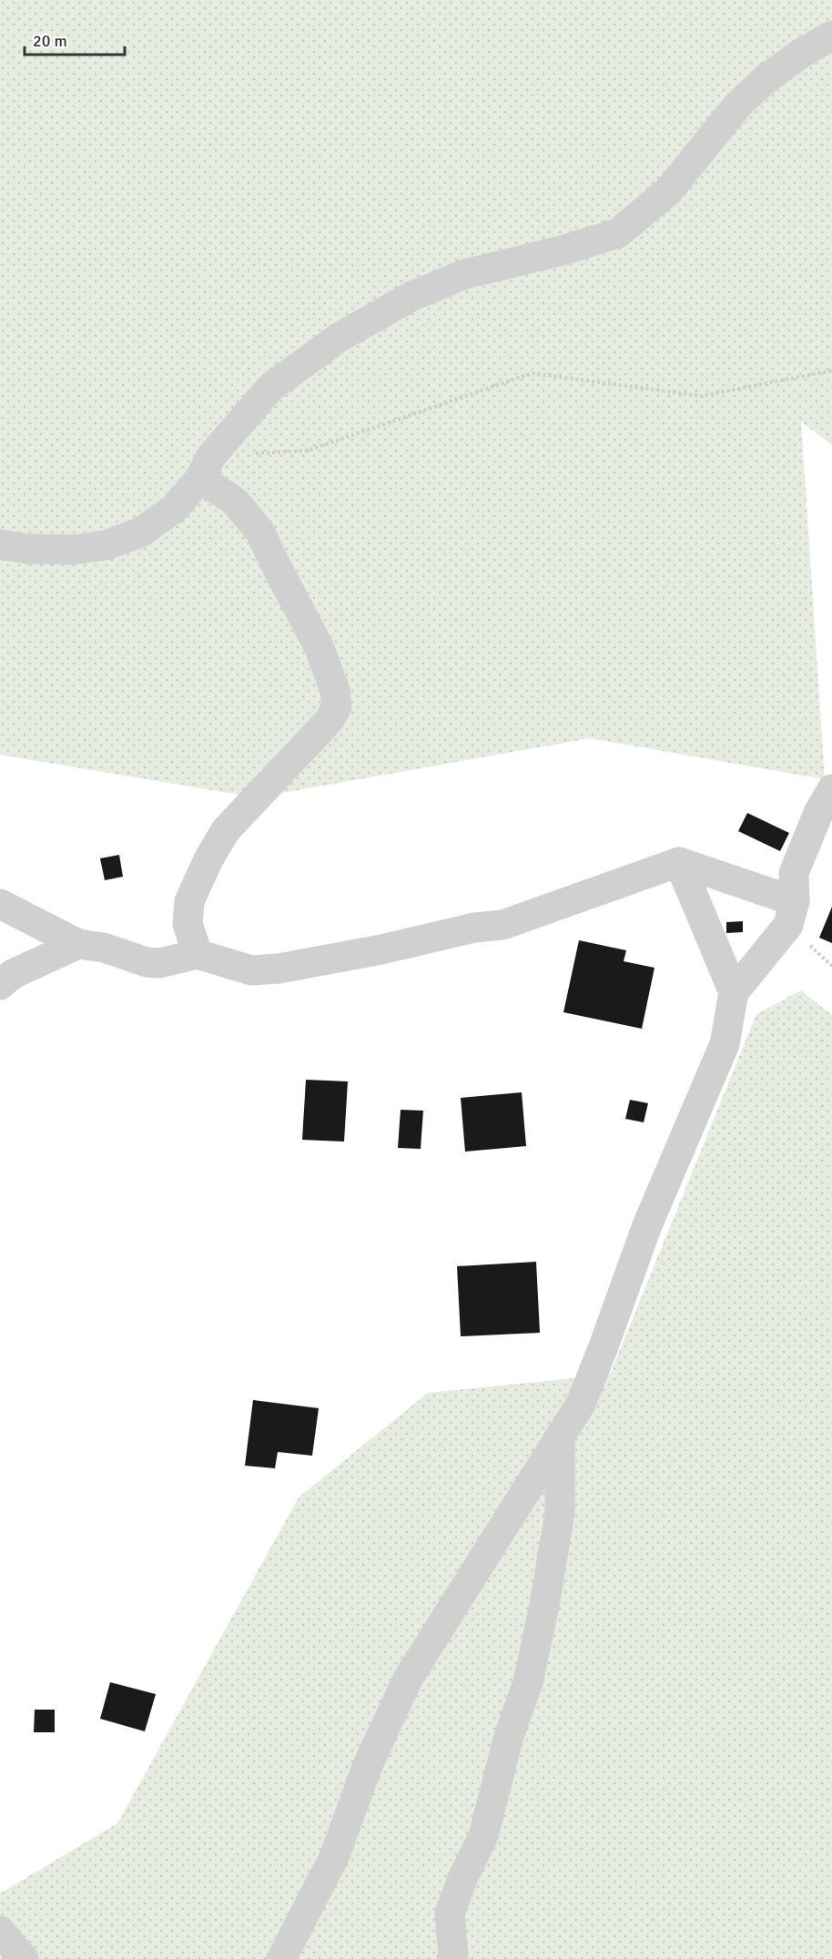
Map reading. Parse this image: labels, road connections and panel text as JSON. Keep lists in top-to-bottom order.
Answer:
{
  "scale_bar": "20 m"
}
